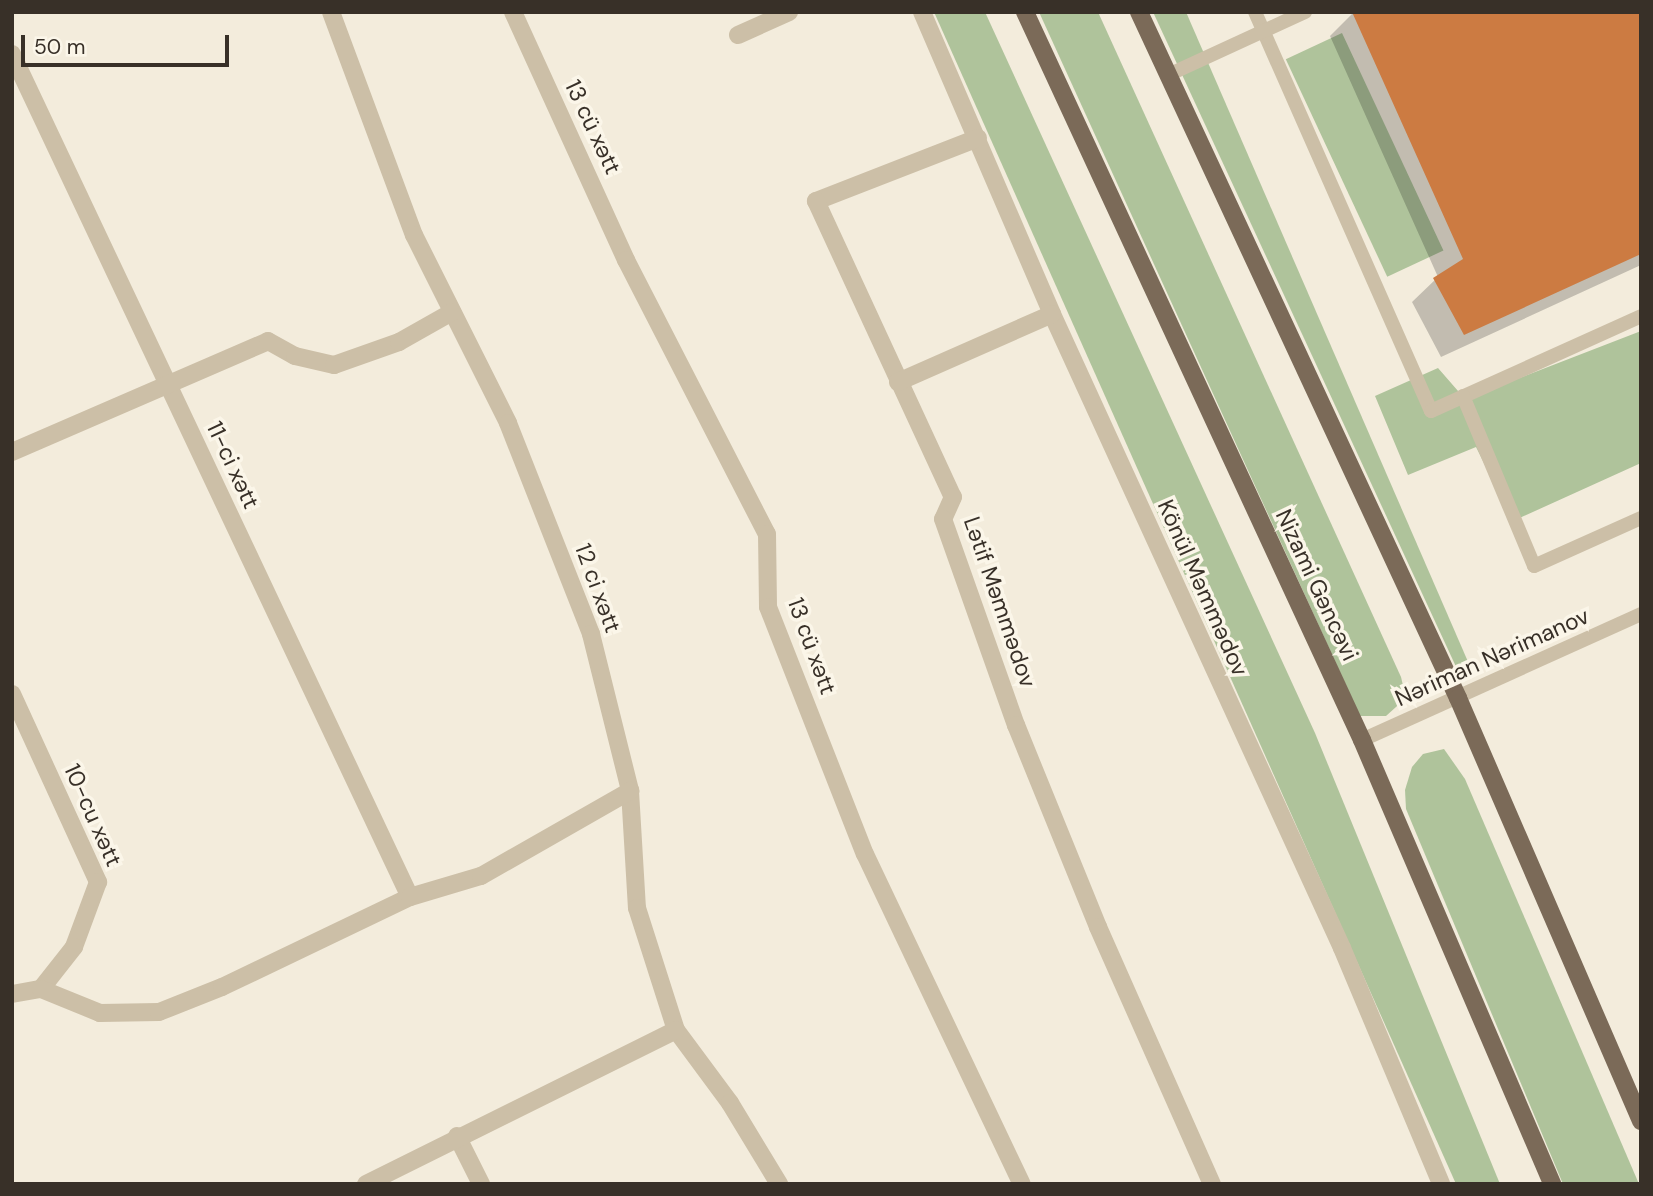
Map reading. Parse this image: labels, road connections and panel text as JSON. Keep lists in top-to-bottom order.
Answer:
{
  "streets": {
    "main road": ["Nizami Gəncəvi"],
    "street": [
      "13 cü xətt",
      "11-ci xətt",
      "12 ci xətt",
      "Könül Məmmədov",
      "Lətif Məmmədov",
      "10-cu xətt"
    ],
    "lane": ["Nəriman Nərimanov"]
  },
  "crossings": [
    ["Nizami Gəncəvi", "Nəriman Nərimanov"],
    ["Könül Məmmədov", "Lətif Məmmədov"]
  ],
  "scale_bar": "50 m"
}
